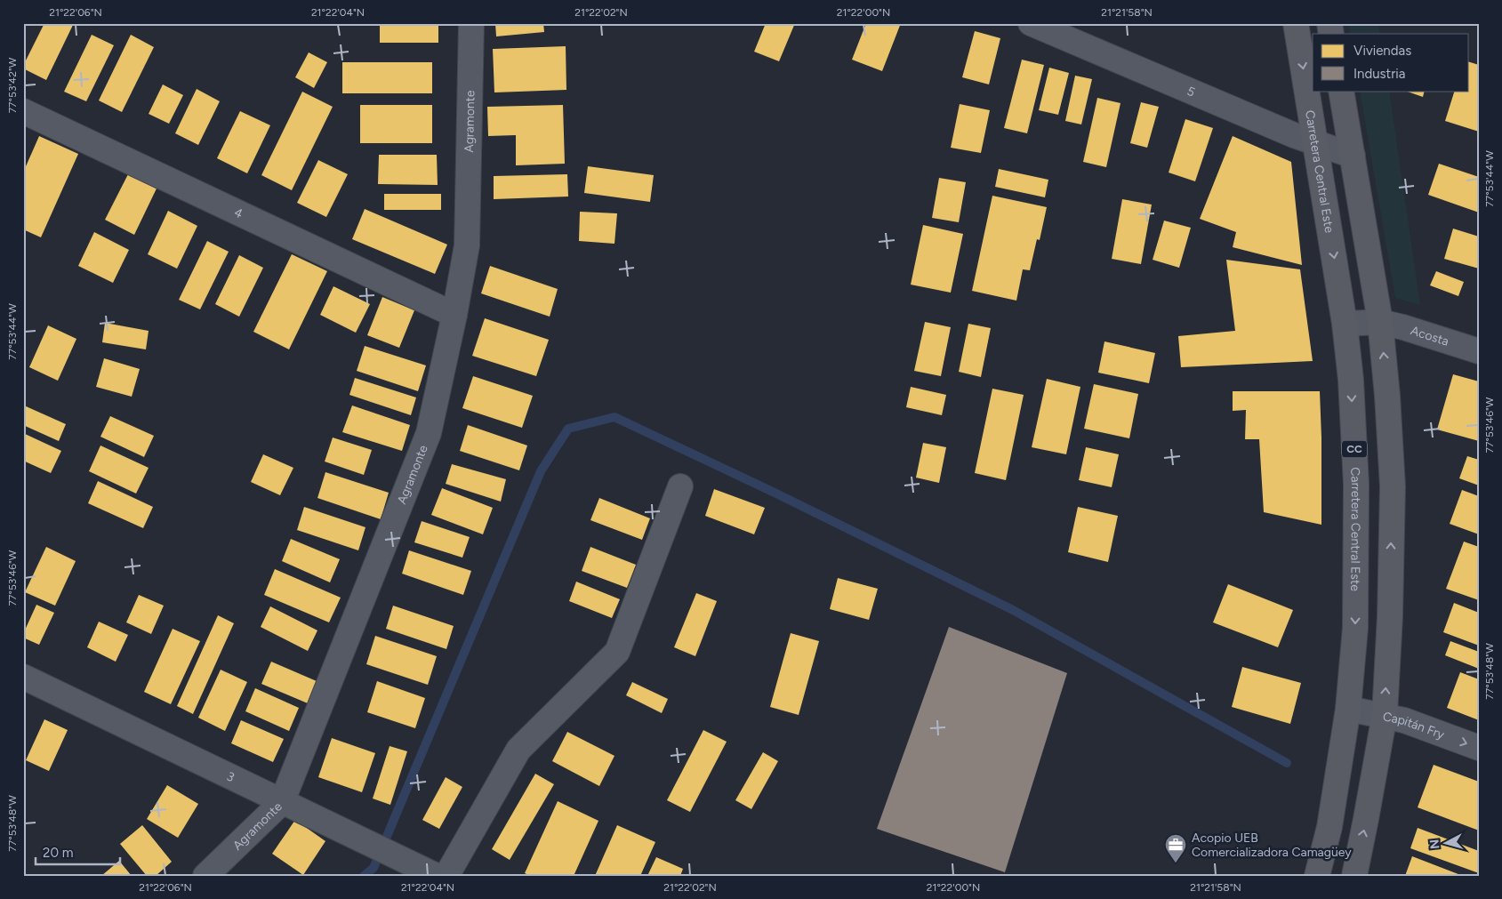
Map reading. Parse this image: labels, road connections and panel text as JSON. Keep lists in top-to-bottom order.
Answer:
{
  "streets": {
    "main road": ["Carretera Central Este", "CC"],
    "street": [
      "5",
      "Agramonte",
      "4",
      "Acosta",
      "Capitán Fry",
      "3"
    ]
  },
  "crossings": [
    ["5", "Carretera Central Este"],
    ["Agramonte", "4"],
    ["Agramonte", "3"],
    ["Carretera Central Este", "Acosta"],
    ["Carretera Central Este", "Capitán Fry"]
  ],
  "one_way": ["Capitán Fry"],
  "places": {
    "office": ["Acopio UEB Comercializadora Camagüey"]
  },
  "legend": ["Viviendas", "Industria"],
  "scale_bar": "20 m",
  "north": "left",
  "coordinates": [
    "21°22'06\"N",
    "21°22'04\"N",
    "21°22'02\"N",
    "21°22'00\"N",
    "21°21'58\"N",
    "77°53'42\"W",
    "77°53'44\"W",
    "77°53'46\"W",
    "77°53'48\"W"
  ]
}
